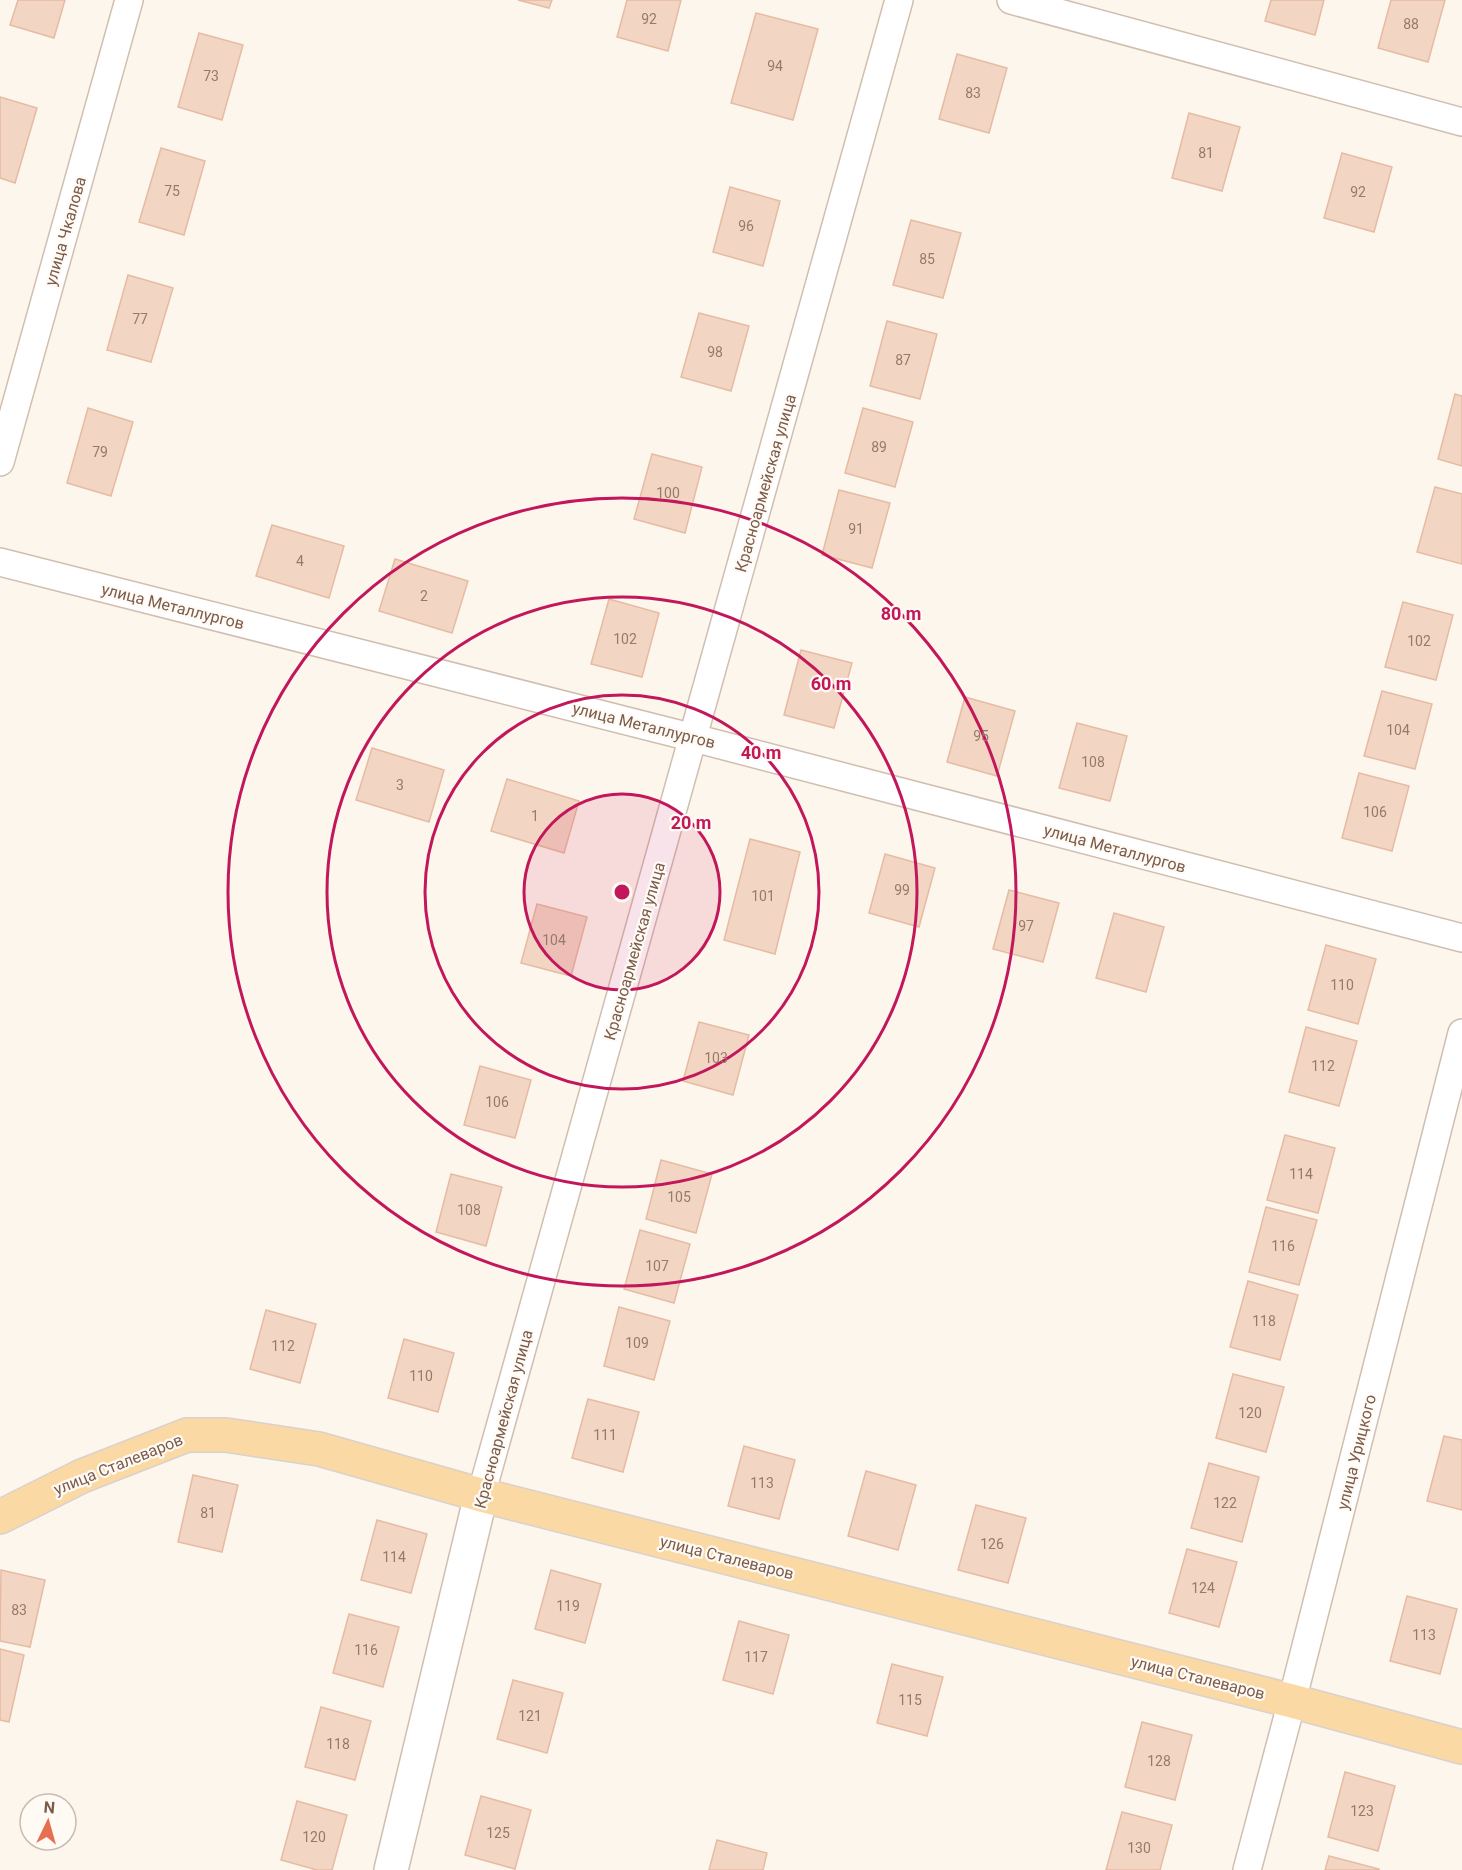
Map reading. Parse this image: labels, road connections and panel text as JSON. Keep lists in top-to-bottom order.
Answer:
{
  "streets": {
    "main road": ["улица Сталеваров"],
    "street": [
      "улица Чкалова",
      "Красноармейская улица",
      "улица Металлургов",
      "улица Урицкого"
    ]
  },
  "crossings": [
    ["Красноармейская улица", "улица Металлургов"],
    ["Красноармейская улица", "улица Сталеваров"],
    ["улица Урицкого", "улица Сталеваров"]
  ],
  "house_numbers": [
    "92",
    "88",
    "94",
    "73",
    "83",
    "81",
    "75",
    "92",
    "96",
    "85",
    "77",
    "98",
    "87",
    "89",
    "79",
    "100",
    "91",
    "4",
    "2",
    "102",
    "102",
    "104",
    "95",
    "108",
    "3",
    "106",
    "1",
    "99",
    "101",
    "97",
    "104",
    "110",
    "103",
    "112",
    "106",
    "114",
    "105",
    "108",
    "116",
    "107",
    "118",
    "109",
    "112",
    "110",
    "120",
    "111",
    "113",
    "122",
    "81",
    "126",
    "114",
    "124",
    "119",
    "83",
    "113",
    "116",
    "117",
    "115",
    "121",
    "118",
    "128",
    "123",
    "125",
    "120",
    "130"
  ],
  "north": "top",
  "rings": [
    "80 m",
    "60 m",
    "40 m",
    "20 m"
  ]
}
